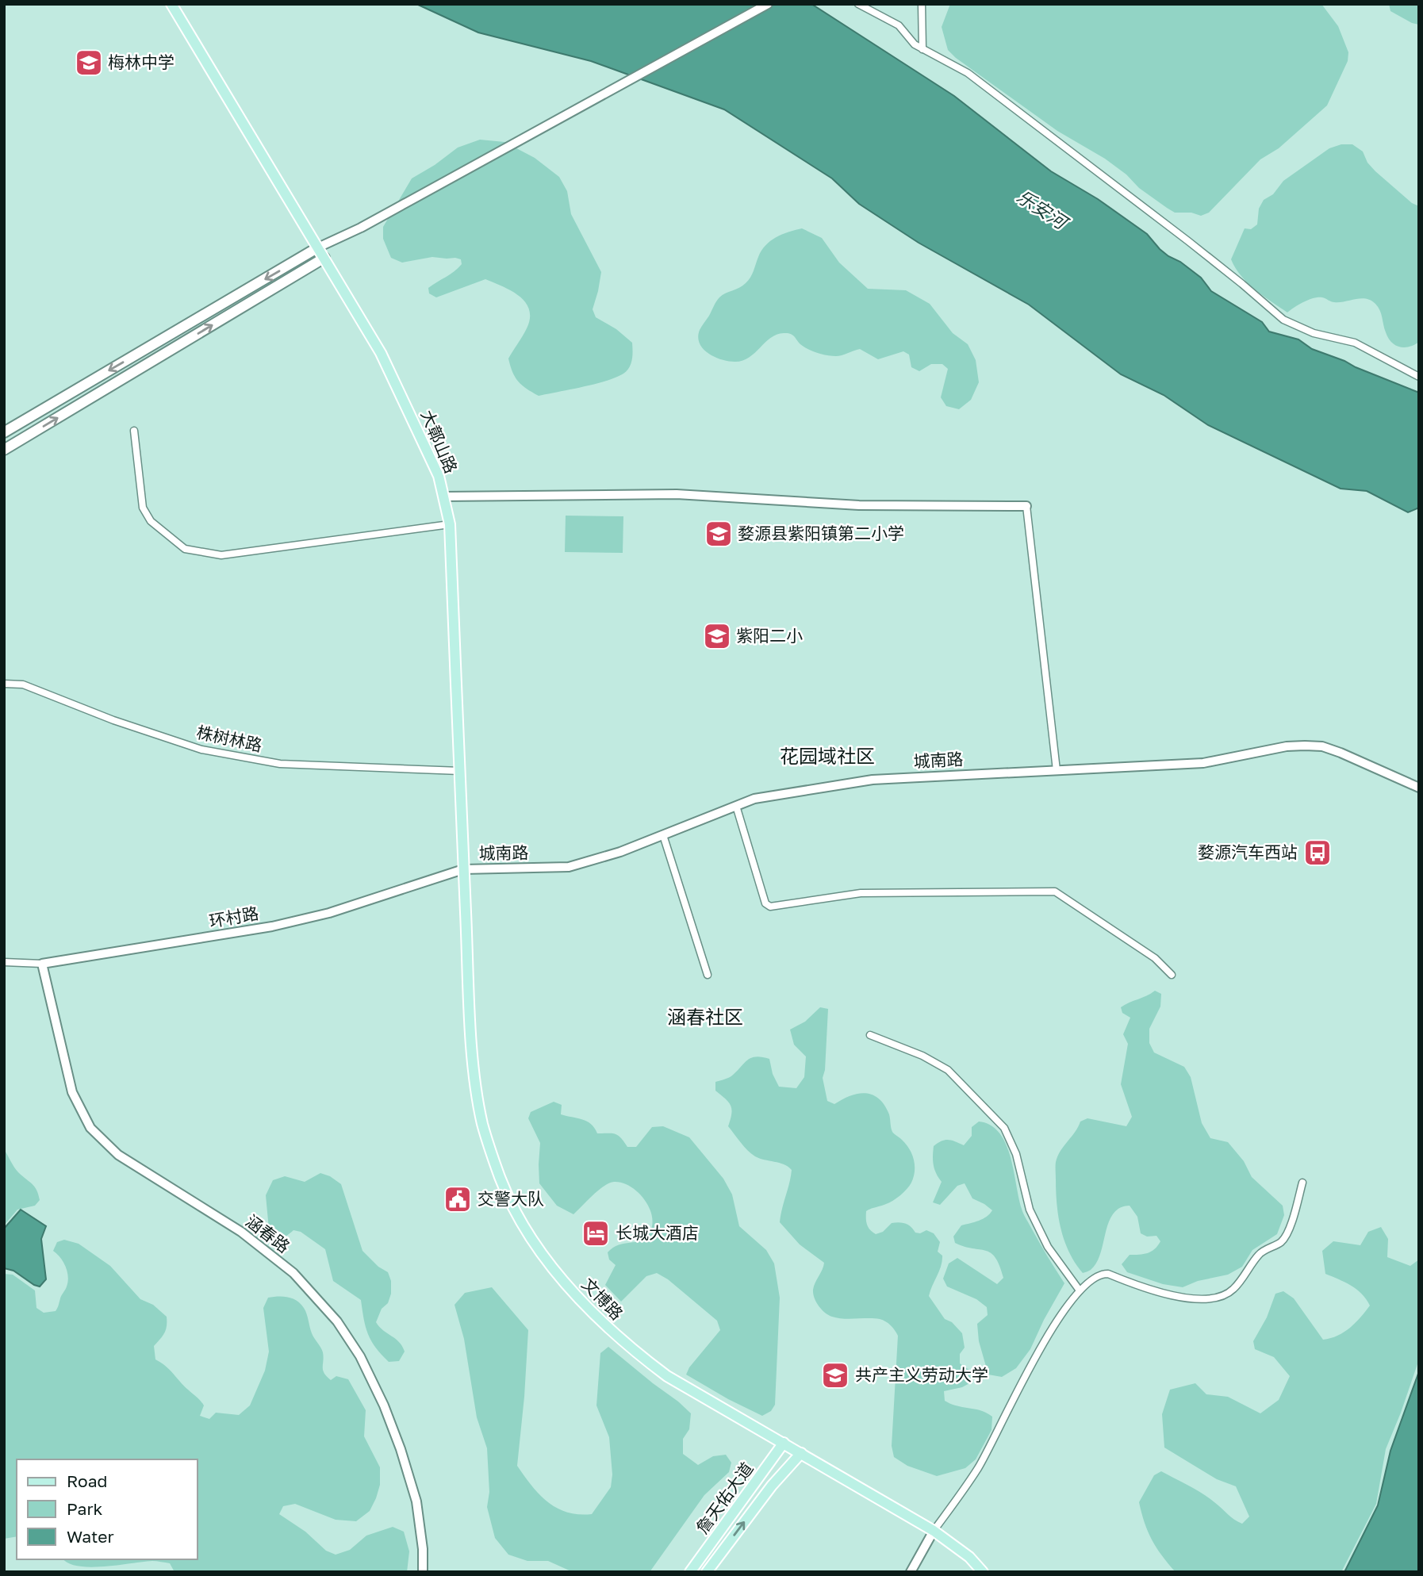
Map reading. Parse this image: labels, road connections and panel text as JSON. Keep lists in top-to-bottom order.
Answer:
{
  "streets": {
    "main road": ["大鄣山路", "文博路", "詹天佑大道"],
    "street": [
      "株树林路",
      "城南路",
      "环村路",
      "涵春路"
    ]
  },
  "crossings": [
    ["大鄣山路", "株树林路"],
    ["大鄣山路", "城南路"],
    ["大鄣山路", "环村路"],
    ["大鄣山路", "文博路"],
    ["城南路", "环村路"],
    ["城南路", "文博路"],
    ["环村路", "涵春路"],
    ["环村路", "文博路"],
    ["文博路", "詹天佑大道"]
  ],
  "districts": ["花园域社区", "涵春社区"],
  "water": ["乐安河"],
  "places": {
    "school or university": [
      "梅林中学",
      "婺源县紫阳镇第二小学",
      "紫阳二小",
      "共产主义劳动大学"
    ],
    "bus stop": ["婺源汽车西站"],
    "public building": ["交警大队"],
    "hotel": ["长城大酒店"]
  },
  "legend": ["Road", "Park", "Water"]
}
